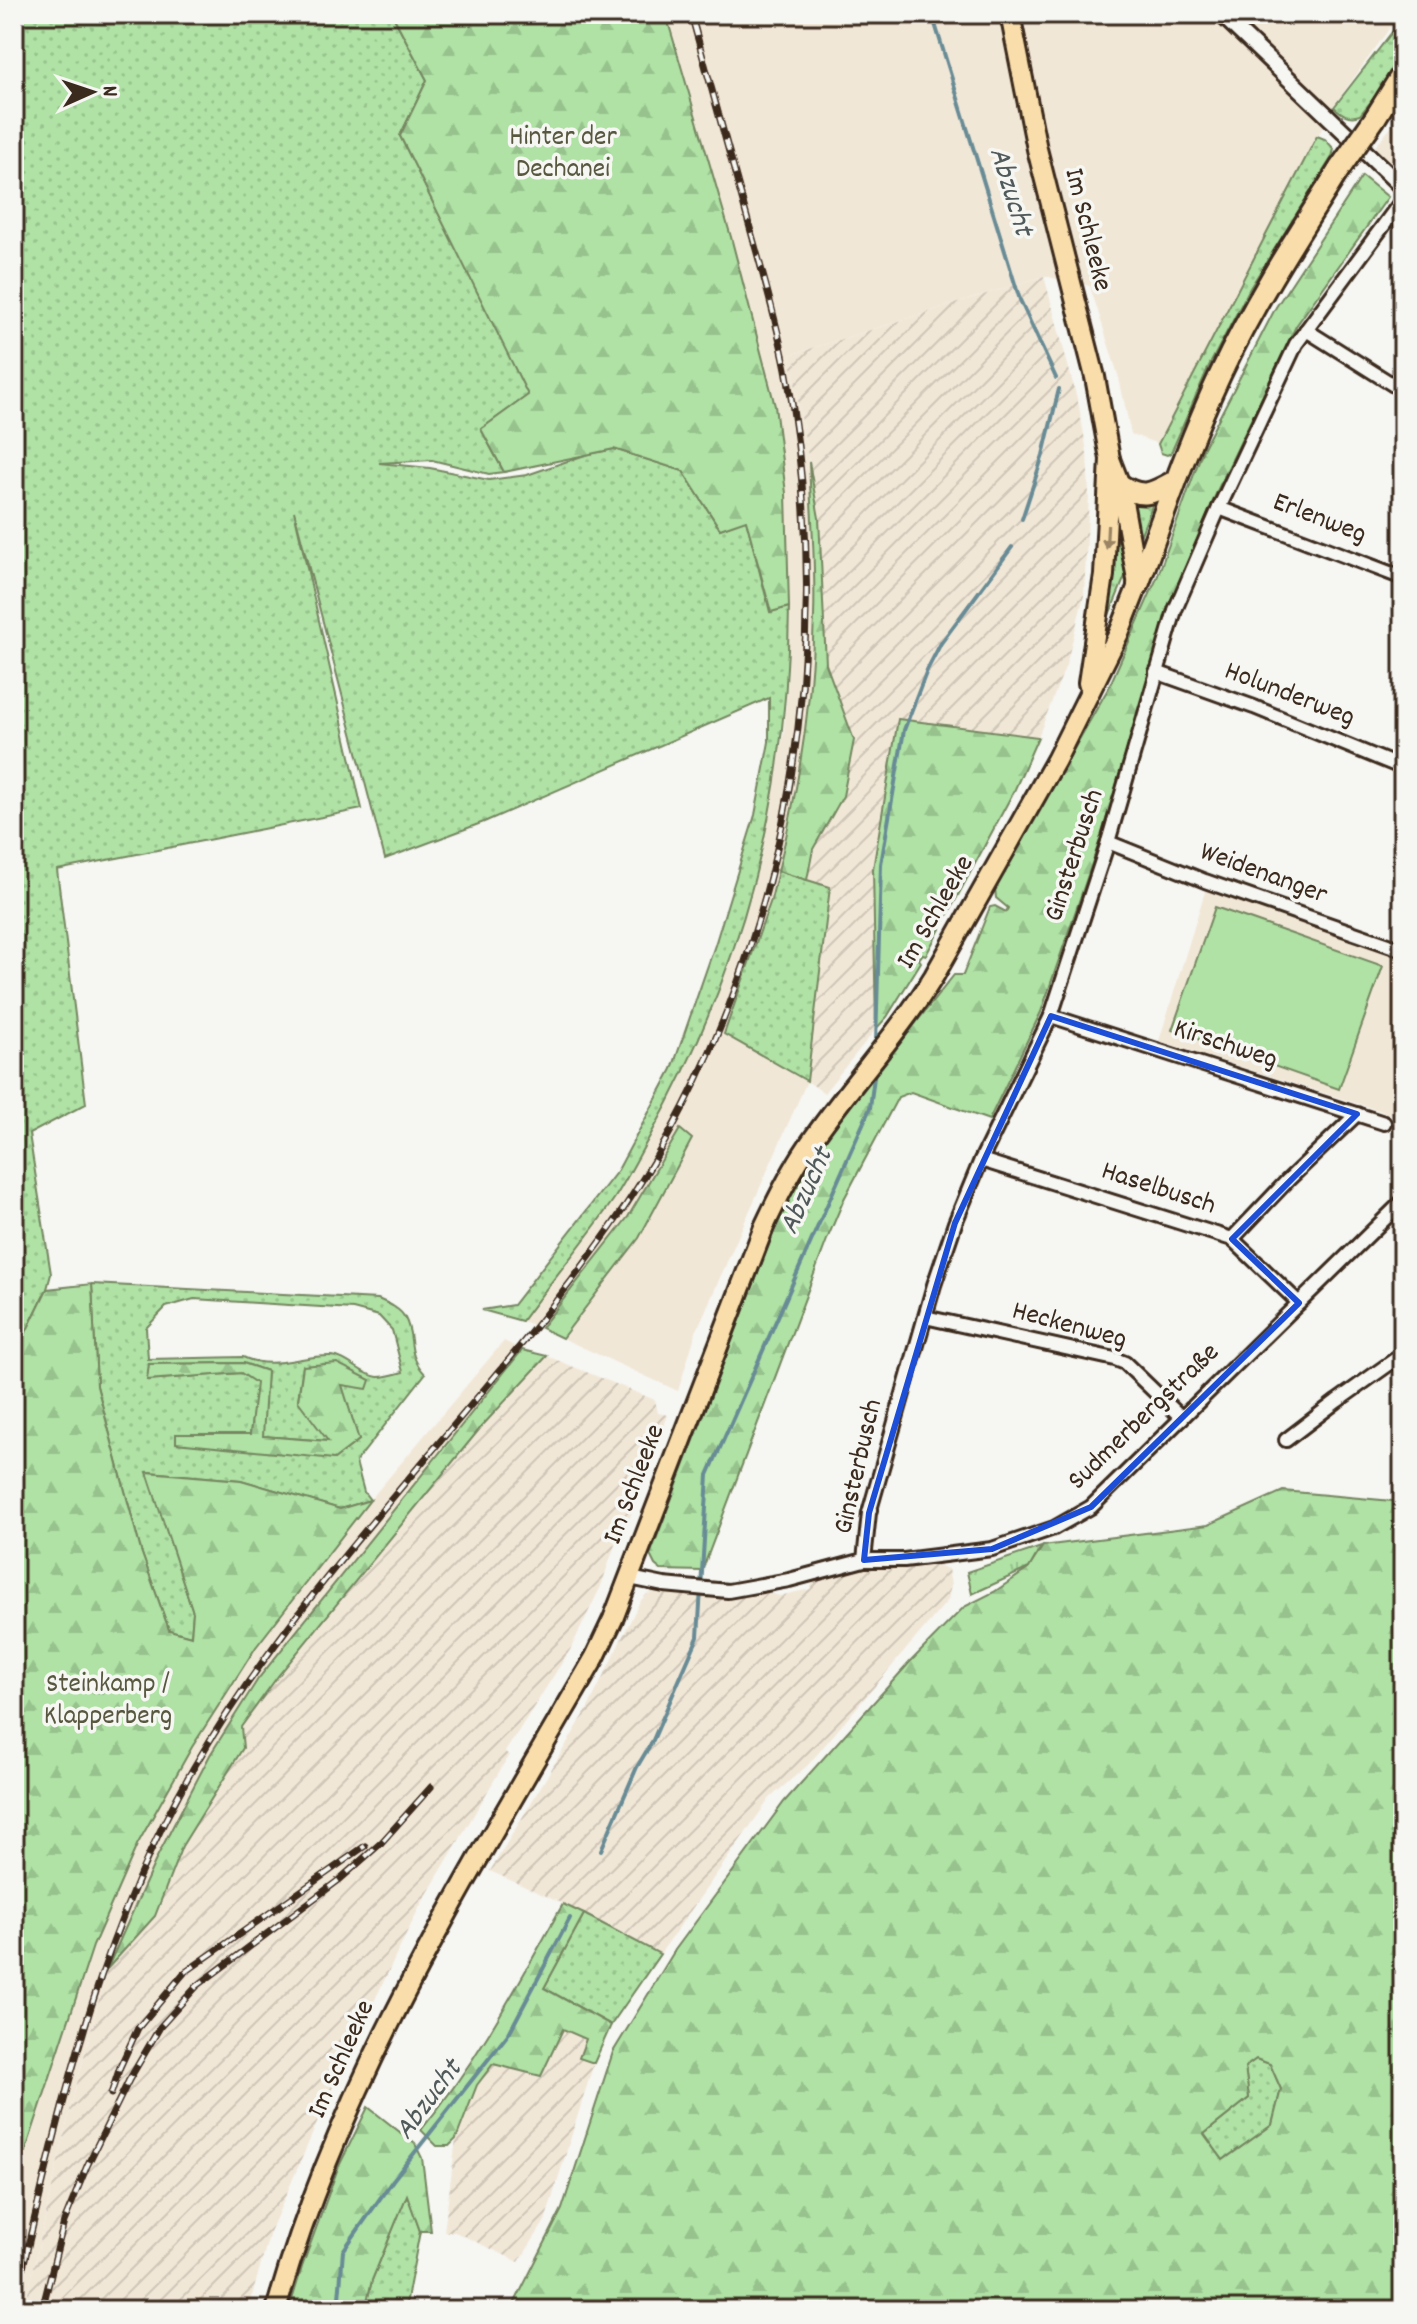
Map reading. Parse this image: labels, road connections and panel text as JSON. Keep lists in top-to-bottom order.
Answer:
{
  "streets": {
    "main road": ["Im Schleeke"],
    "street": [
      "Erlenweg",
      "Holunderweg",
      "Ginsterbusch",
      "Weidenanger",
      "Kirschweg",
      "Haselbusch",
      "Heckenweg",
      "Sudmerbergstraße"
    ]
  },
  "crossings": [
    ["Im Schleeke", "Sudmerbergstraße"],
    ["Erlenweg", "Ginsterbusch"],
    ["Holunderweg", "Ginsterbusch"],
    ["Ginsterbusch", "Weidenanger"],
    ["Ginsterbusch", "Kirschweg"],
    ["Ginsterbusch", "Haselbusch"],
    ["Ginsterbusch", "Heckenweg"],
    ["Ginsterbusch", "Sudmerbergstraße"],
    ["Haselbusch", "Sudmerbergstraße"],
    ["Heckenweg", "Sudmerbergstraße"]
  ],
  "water": ["Abzucht"],
  "parks": ["Hinter der Dechanei", "Steinkamp / Klapperberg"],
  "north": "right"
}
